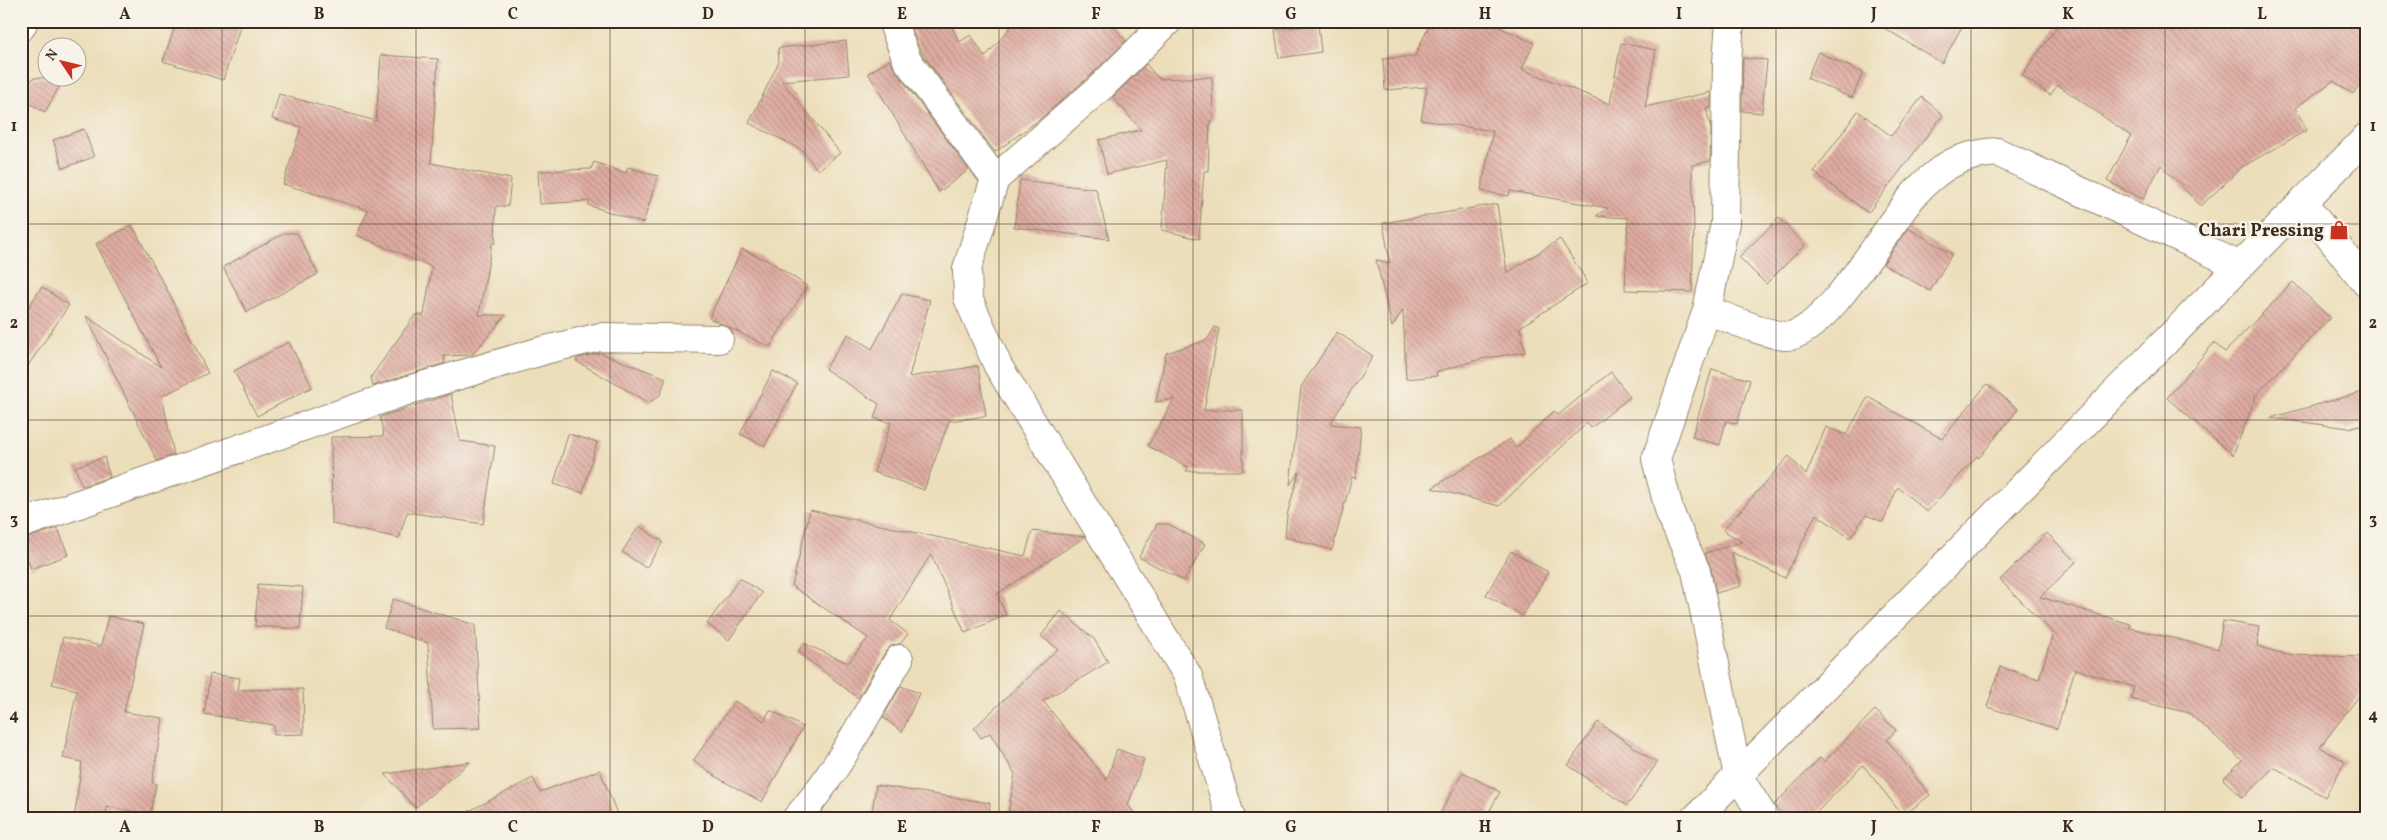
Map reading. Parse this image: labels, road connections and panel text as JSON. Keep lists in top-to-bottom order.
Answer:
{
  "places": {
    "shop": ["Chari Pressing"]
  },
  "north": "top left",
  "grid": {
    "columns": [
      "A",
      "B",
      "C",
      "D",
      "E",
      "F",
      "G",
      "H",
      "I",
      "J",
      "K",
      "L"
    ],
    "rows": [
      "1",
      "2",
      "3",
      "4"
    ]
  }
}
